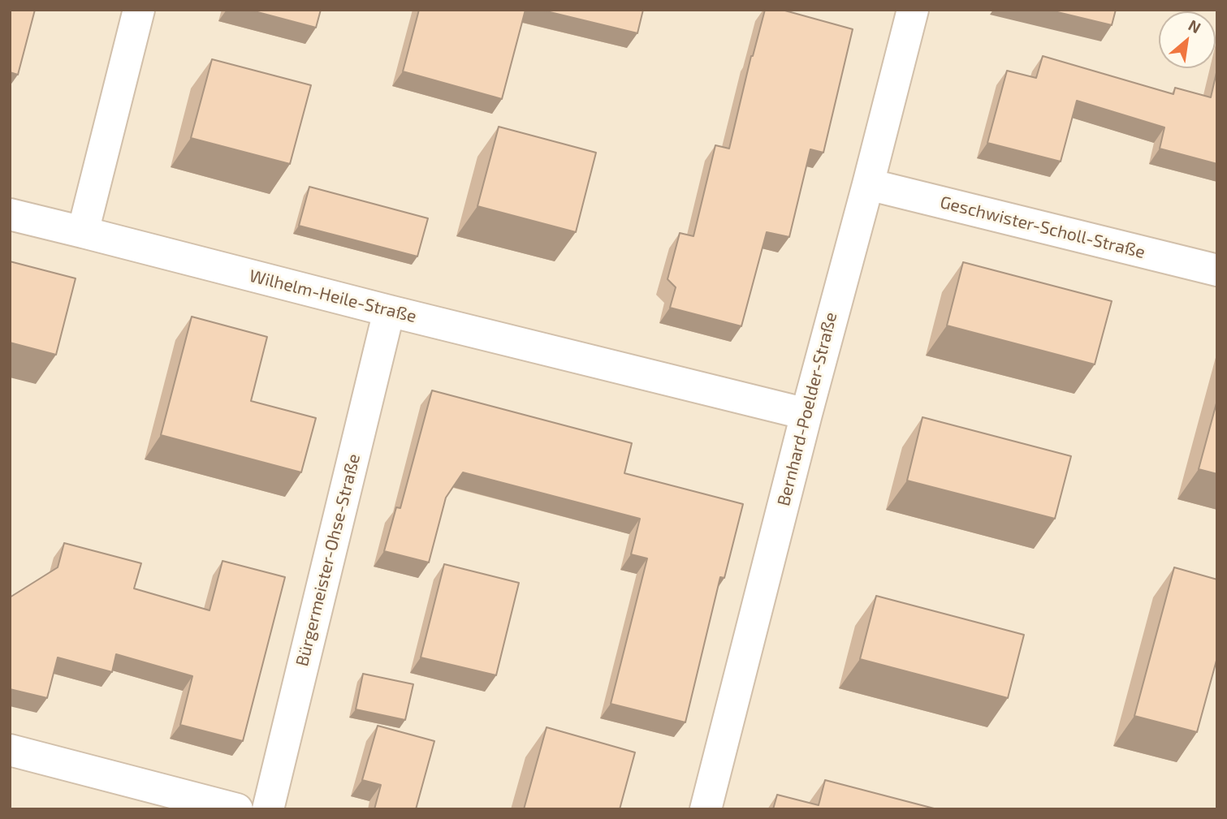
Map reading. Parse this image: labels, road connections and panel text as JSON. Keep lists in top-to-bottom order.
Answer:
{
  "streets": {
    "street": [
      "Geschwister-Scholl-Straße",
      "Wilhelm-Heile-Straße",
      "Bernhard-Poelder-Straße",
      "Bürgermeister-Ohse-Straße"
    ]
  },
  "crossings": [
    ["Geschwister-Scholl-Straße", "Bernhard-Poelder-Straße"],
    ["Wilhelm-Heile-Straße", "Bernhard-Poelder-Straße"],
    ["Wilhelm-Heile-Straße", "Bürgermeister-Ohse-Straße"]
  ],
  "north": "top right"
}
